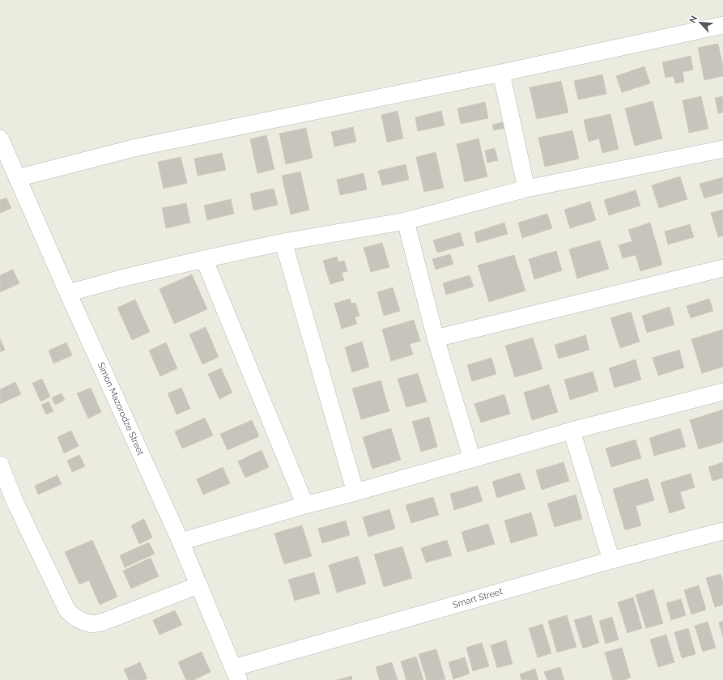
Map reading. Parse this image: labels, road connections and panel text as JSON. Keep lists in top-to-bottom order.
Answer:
{
  "streets": {
    "street": ["Simon Mazorodze Street", "Smart Street"]
  },
  "crossings": [
    ["Simon Mazorodze Street", "Smart Street"]
  ],
  "north": "top left"
}
